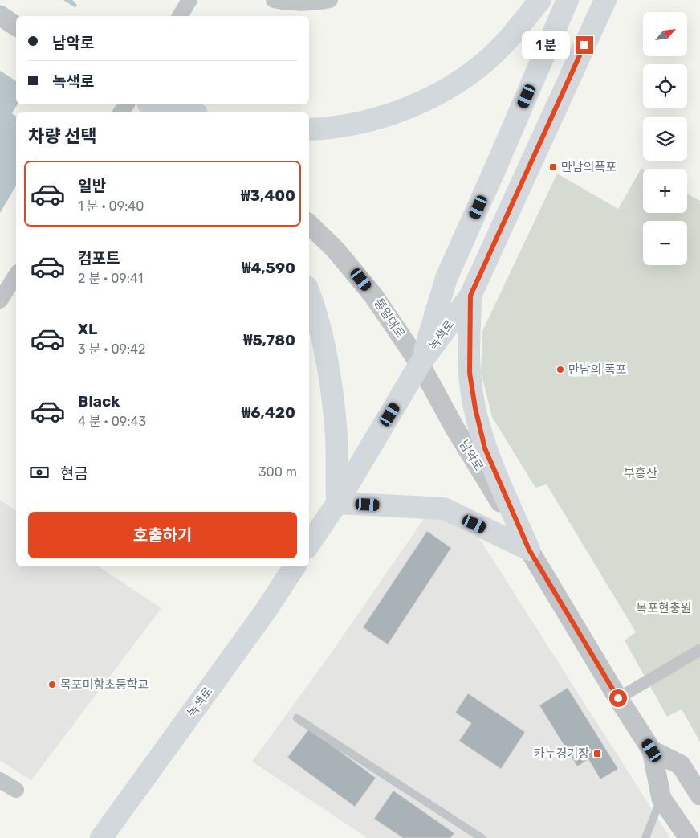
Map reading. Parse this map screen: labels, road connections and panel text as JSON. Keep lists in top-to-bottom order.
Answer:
{
  "streets": {
    "main road": ["녹색로"],
    "street": ["통일대로", "남악로"]
  },
  "crossings": [
    ["통일대로", "녹색로"],
    ["통일대로", "남악로"],
    ["녹색로", "남악로"]
  ],
  "parks": ["부흥산", "목포현충원"],
  "places": {
    "transit": ["만남의폭포", "카누경기장"],
    "other": ["만남의 폭포", "목포미항초등학교"]
  },
  "north": "top right",
  "page": {
    "map_buttons": ["+", "−"],
    "banner": ["남악로", "녹색로"],
    "bubble": "1 분",
    "heading": "차량 선택",
    "list": [
      {
        "name": "일반",
        "note": "1 분 · 09:40",
        "value": "₩3,400"
      },
      {
        "name": "컴포트",
        "note": "2 분 · 09:41",
        "value": "₩4,590"
      },
      {
        "name": "XL",
        "note": "3 분 · 09:42",
        "value": "₩5,780"
      },
      {
        "name": "Black",
        "note": "4 분 · 09:43",
        "value": "₩6,420"
      }
    ],
    "pay": ["현금", "300 m"],
    "buttons": "호출하기"
  }
}
